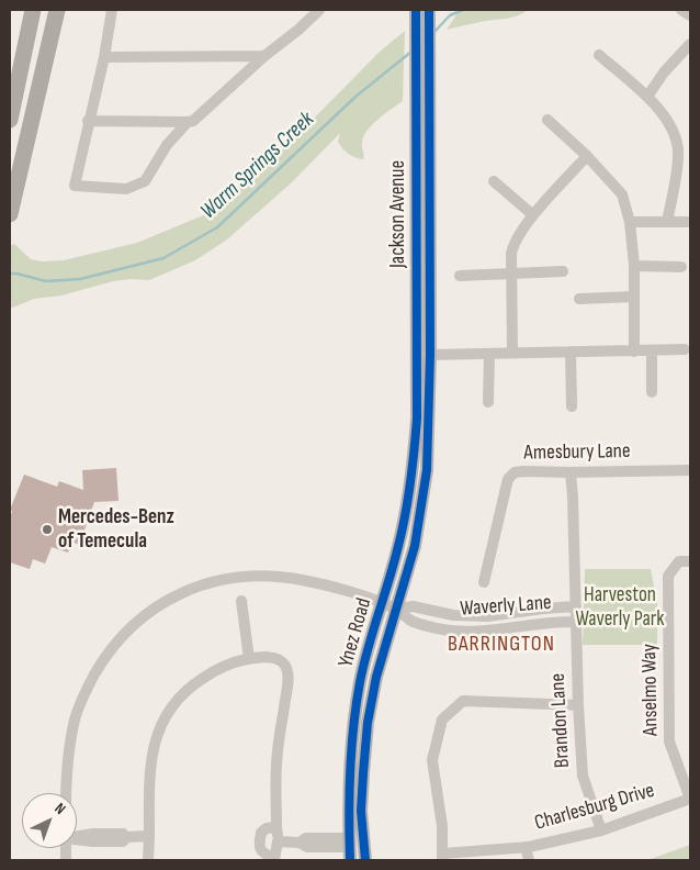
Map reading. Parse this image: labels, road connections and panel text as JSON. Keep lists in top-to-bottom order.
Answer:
{
  "streets": {
    "main road": ["Jackson Avenue", "Ynez Road"],
    "street": [
      "Amesbury Lane",
      "Waverly Lane",
      "Anselmo Way",
      "Brandon Lane",
      "Charlesburg Drive"
    ]
  },
  "crossings": [
    ["Jackson Avenue", "Ynez Road"],
    ["Amesbury Lane", "Brandon Lane"],
    ["Waverly Lane", "Ynez Road"],
    ["Waverly Lane", "Brandon Lane"],
    ["Anselmo Way", "Charlesburg Drive"],
    ["Brandon Lane", "Charlesburg Drive"]
  ],
  "districts": ["BARRINGTON"],
  "water": ["Warm Springs Creek"],
  "parks": ["Harveston Waverly Park"],
  "places": ["Mercedes-Benz of Temecula"],
  "north": "top right"
}
